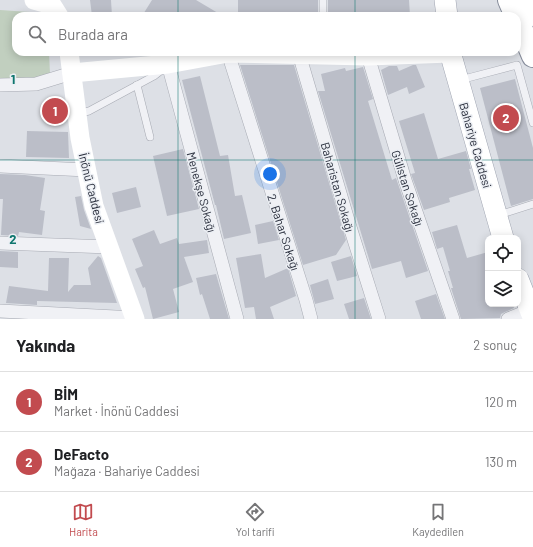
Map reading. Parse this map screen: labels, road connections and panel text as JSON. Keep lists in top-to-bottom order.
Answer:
{
  "streets": {
    "main road": ["Bahariye Caddesi", "İnönü Caddesi"],
    "street": [
      "Baharistan Sokağı",
      "Gülistan Sokağı",
      "Menekşe Sokağı",
      "2. Bahar Sokağı"
    ]
  },
  "page": {
    "search": "Burada ara",
    "pins": ["1", "2"],
    "heading": ["Yakında", "2 sonuç"],
    "list": [
      {
        "mark": "1",
        "name": "BİM",
        "note": "Market · İnönü Caddesi",
        "value": "120 m"
      },
      {
        "mark": "2",
        "name": "DeFacto",
        "note": "Mağaza · Bahariye Caddesi",
        "value": "130 m"
      }
    ],
    "nav": ["Harita", "Yol tarifi", "Kaydedilen"]
  },
  "grid": {
    "rows": ["1", "2"]
  }
}
